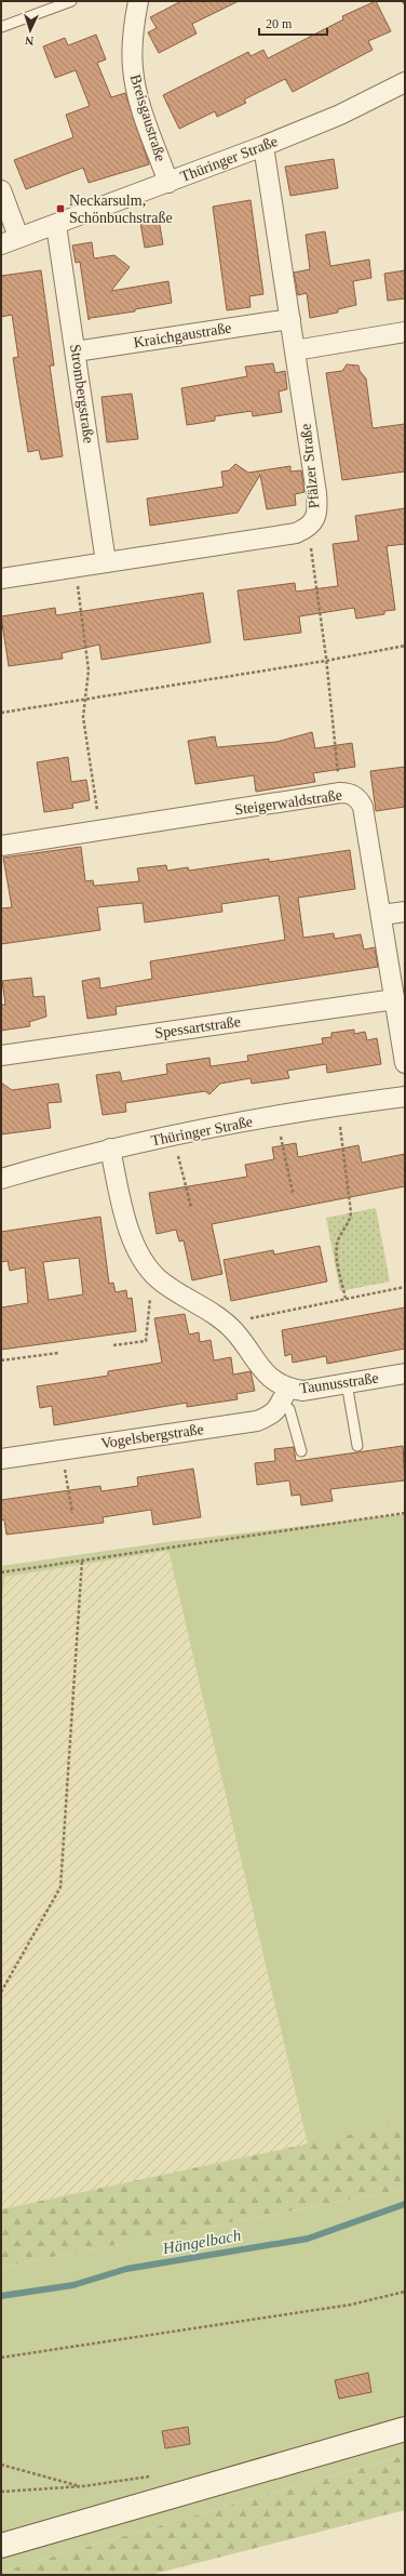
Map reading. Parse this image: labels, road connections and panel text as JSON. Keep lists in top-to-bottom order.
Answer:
{
  "streets": {
    "street": [
      "Breisgaustraße",
      "Thüringer Straße",
      "Kraichgaustraße",
      "Strombergstraße",
      "Pfälzer Straße",
      "Steigerwaldstraße",
      "Spessartstraße",
      "Taunusstraße",
      "Vogelsbergstraße"
    ]
  },
  "crossings": [
    ["Breisgaustraße", "Thüringer Straße"],
    ["Thüringer Straße", "Strombergstraße"],
    ["Thüringer Straße", "Pfälzer Straße"],
    ["Thüringer Straße", "Taunusstraße"],
    ["Kraichgaustraße", "Strombergstraße"],
    ["Kraichgaustraße", "Pfälzer Straße"],
    ["Strombergstraße", "Pfälzer Straße"],
    ["Steigerwaldstraße", "Spessartstraße"],
    ["Taunusstraße", "Vogelsbergstraße"]
  ],
  "water": ["Hängelbach"],
  "places": {
    "transit": ["Neckarsulm, Schönbuchstraße"]
  },
  "scale_bar": "20 m",
  "north": "bottom"
}
